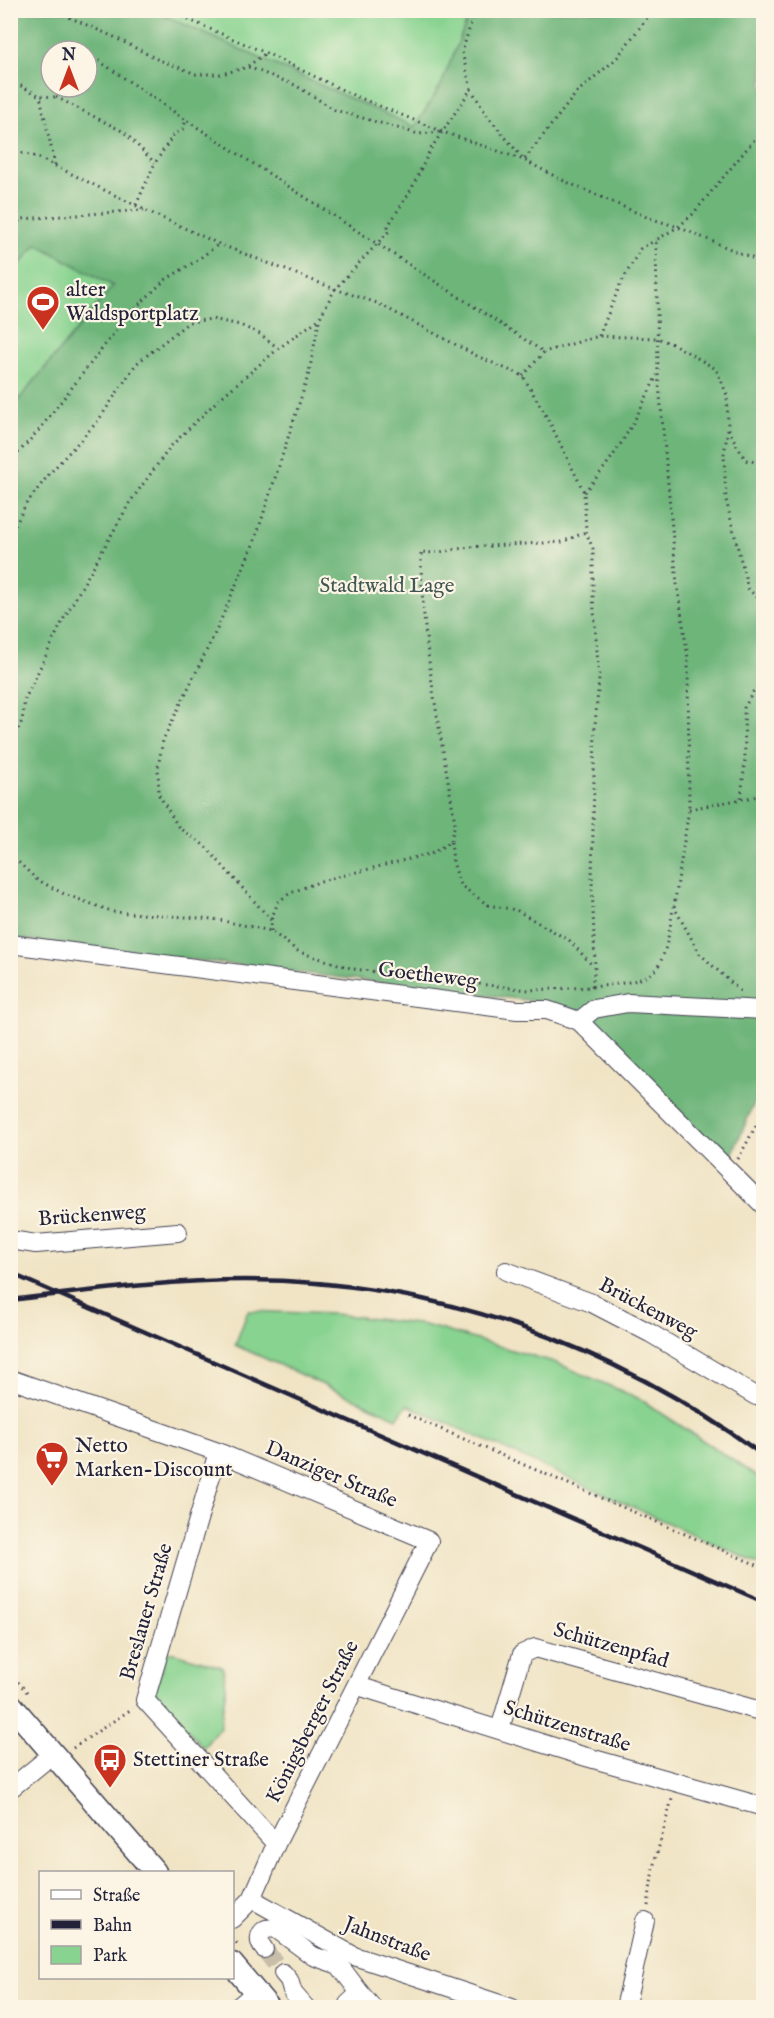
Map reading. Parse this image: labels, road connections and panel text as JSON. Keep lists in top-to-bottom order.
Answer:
{
  "streets": {
    "street": [
      "Goetheweg",
      "Brückenweg",
      "Danziger Straße",
      "Breslauer Straße",
      "Schützenpfad",
      "Königsberger Straße",
      "Schützenstraße",
      "Jahnstraße"
    ]
  },
  "crossings": [
    ["Danziger Straße", "Breslauer Straße"],
    ["Danziger Straße", "Königsberger Straße"],
    ["Breslauer Straße", "Königsberger Straße"],
    ["Schützenpfad", "Schützenstraße"],
    ["Königsberger Straße", "Schützenstraße"],
    ["Königsberger Straße", "Jahnstraße"]
  ],
  "parks": ["Stadtwald Lage"],
  "places": {
    "sports": ["alter Waldsportplatz"],
    "supermarket": ["Netto Marken-Discount"],
    "bus stop": ["Stettiner Straße"]
  },
  "legend": ["Straße", "Bahn", "Park"],
  "north": "top"
}
